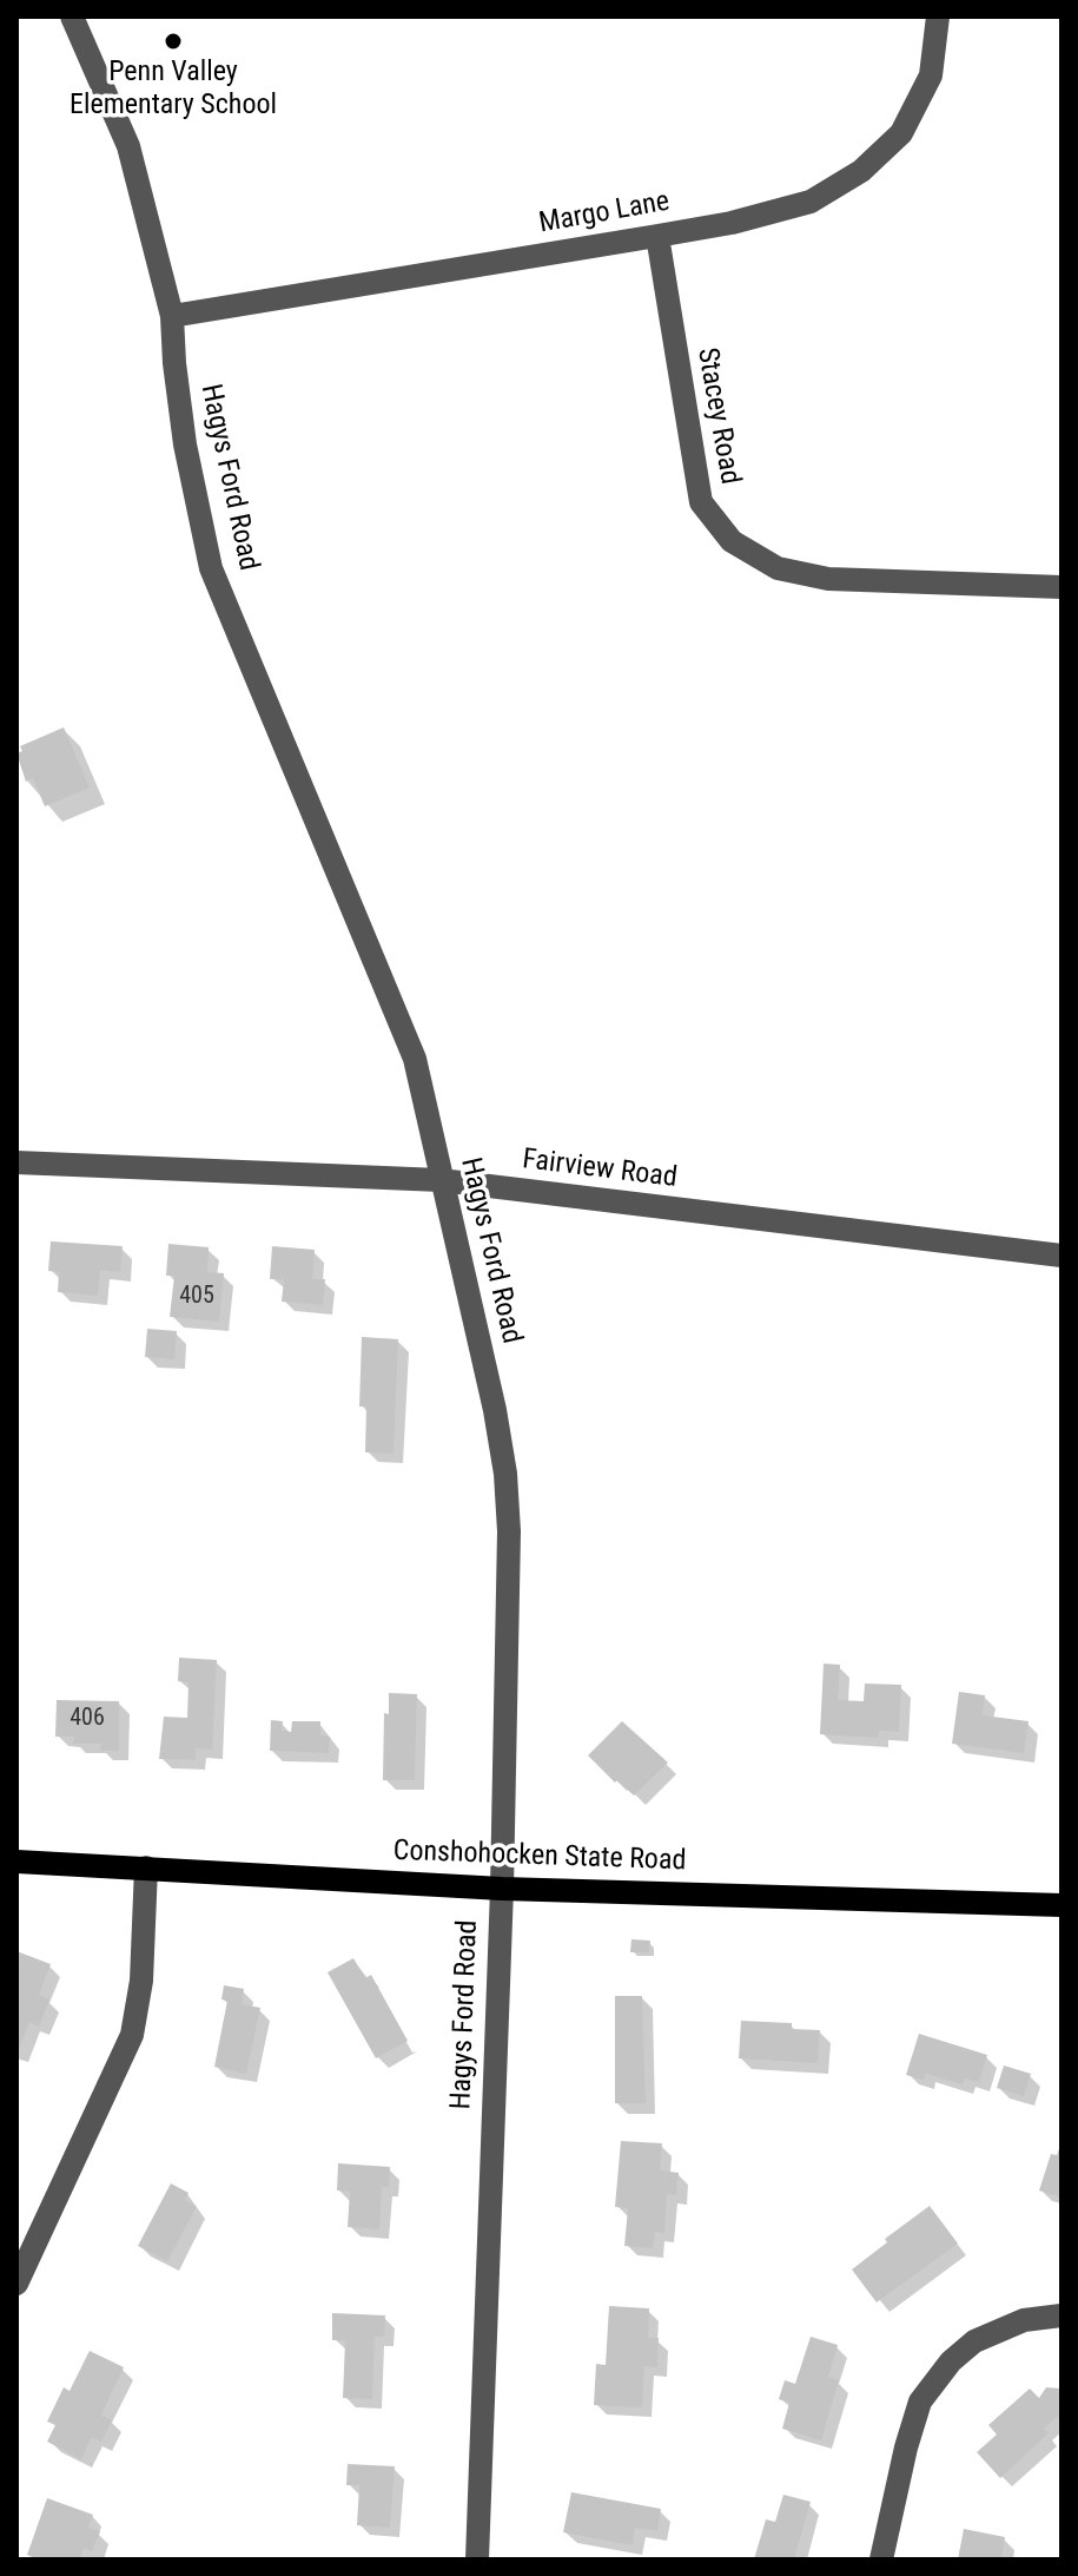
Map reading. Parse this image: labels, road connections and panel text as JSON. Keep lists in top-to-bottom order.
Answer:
{
  "streets": {
    "main road": ["Conshohocken State Road"],
    "street": [
      "Margo Lane",
      "Stacey Road",
      "Hagys Ford Road",
      "Fairview Road"
    ]
  },
  "crossings": [
    ["Margo Lane", "Stacey Road"],
    ["Margo Lane", "Hagys Ford Road"],
    ["Hagys Ford Road", "Fairview Road"],
    ["Hagys Ford Road", "Conshohocken State Road"]
  ],
  "places": ["Penn Valley Elementary School"],
  "house_numbers": ["405", "406"]
}
